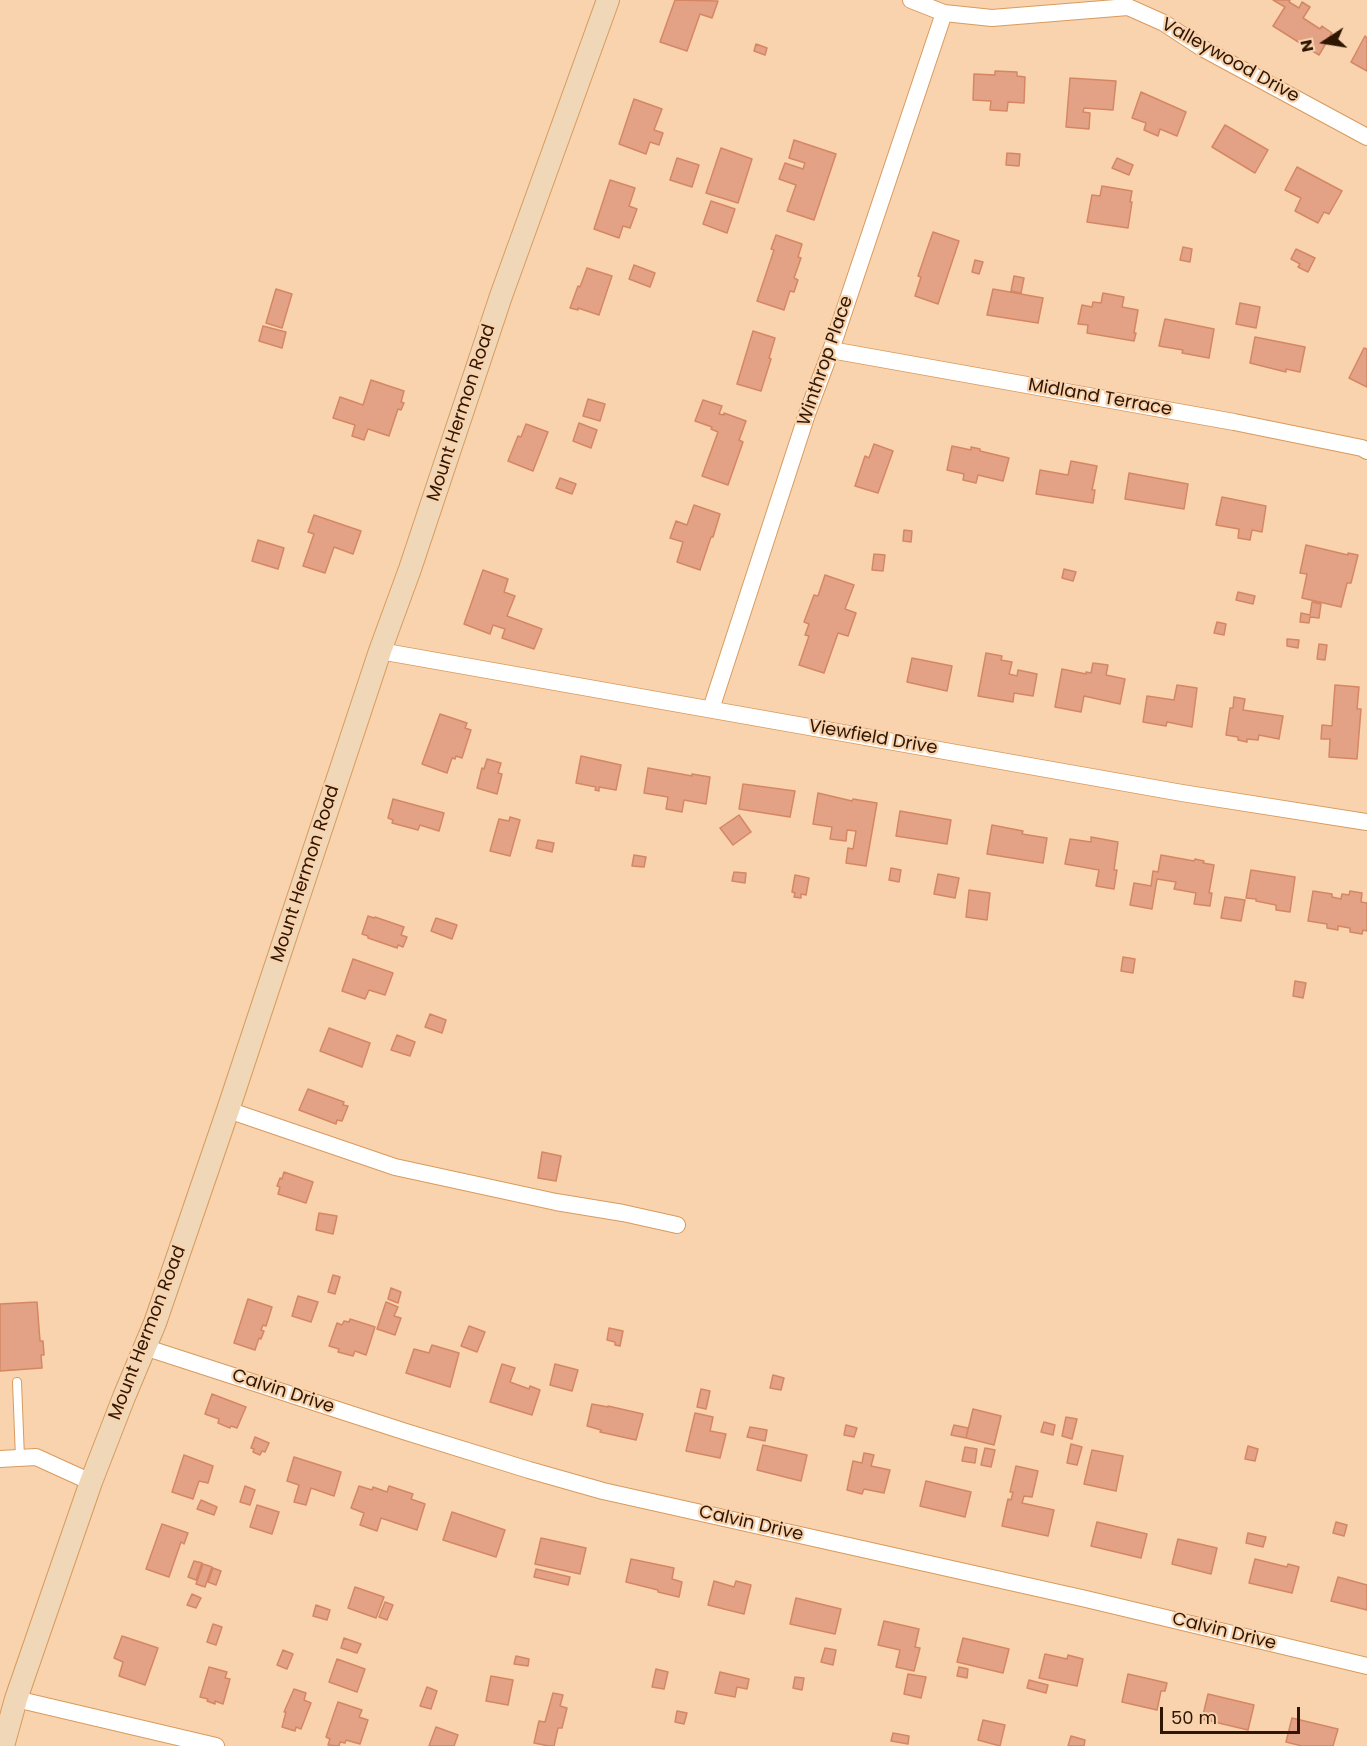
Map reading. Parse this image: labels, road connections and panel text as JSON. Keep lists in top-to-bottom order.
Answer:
{
  "streets": {
    "main road": ["Mount Hermon Road"],
    "street": [
      "Valleywood Drive",
      "Winthrop Place",
      "Midland Terrace",
      "Viewfield Drive",
      "Calvin Drive"
    ]
  },
  "crossings": [
    ["Valleywood Drive", "Winthrop Place"],
    ["Winthrop Place", "Midland Terrace"],
    ["Winthrop Place", "Viewfield Drive"],
    ["Mount Hermon Road", "Viewfield Drive"],
    ["Mount Hermon Road", "Calvin Drive"]
  ],
  "scale_bar": "50 m",
  "north": "left"
}
